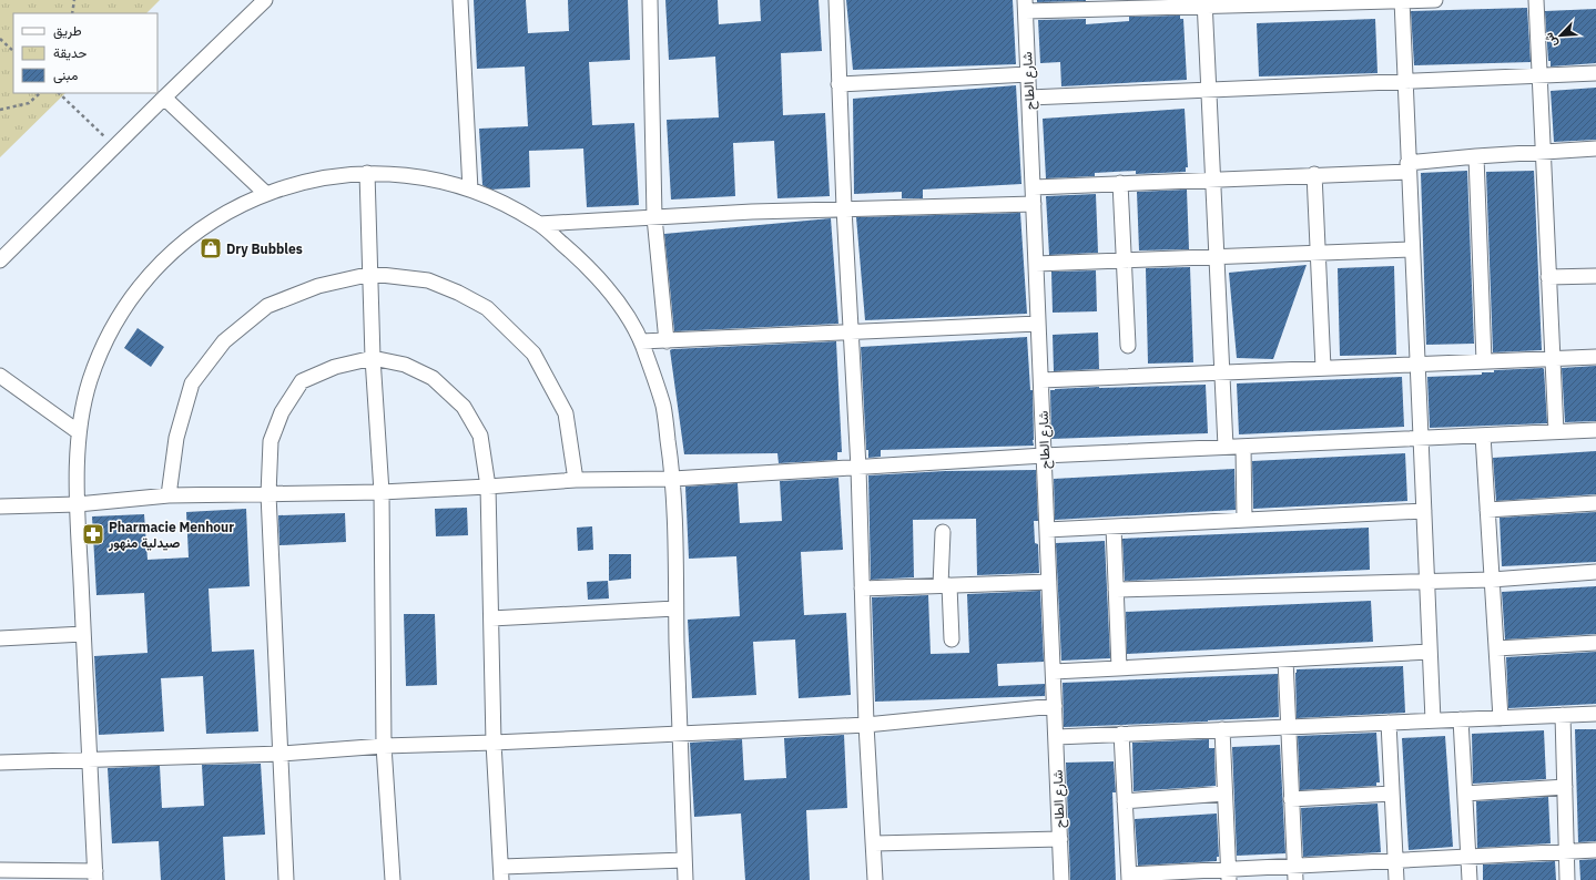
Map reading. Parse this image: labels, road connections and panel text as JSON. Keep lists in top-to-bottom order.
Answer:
{
  "streets": {
    "street": ["شارع الطاح"]
  },
  "places": {
    "shop": ["Dry Bubbles"],
    "pharmacy": ["Pharmacie Menhour صيدلية منهور"]
  },
  "legend": ["طريق", "حديقة", "مبنى"],
  "north": "bottom left"
}
